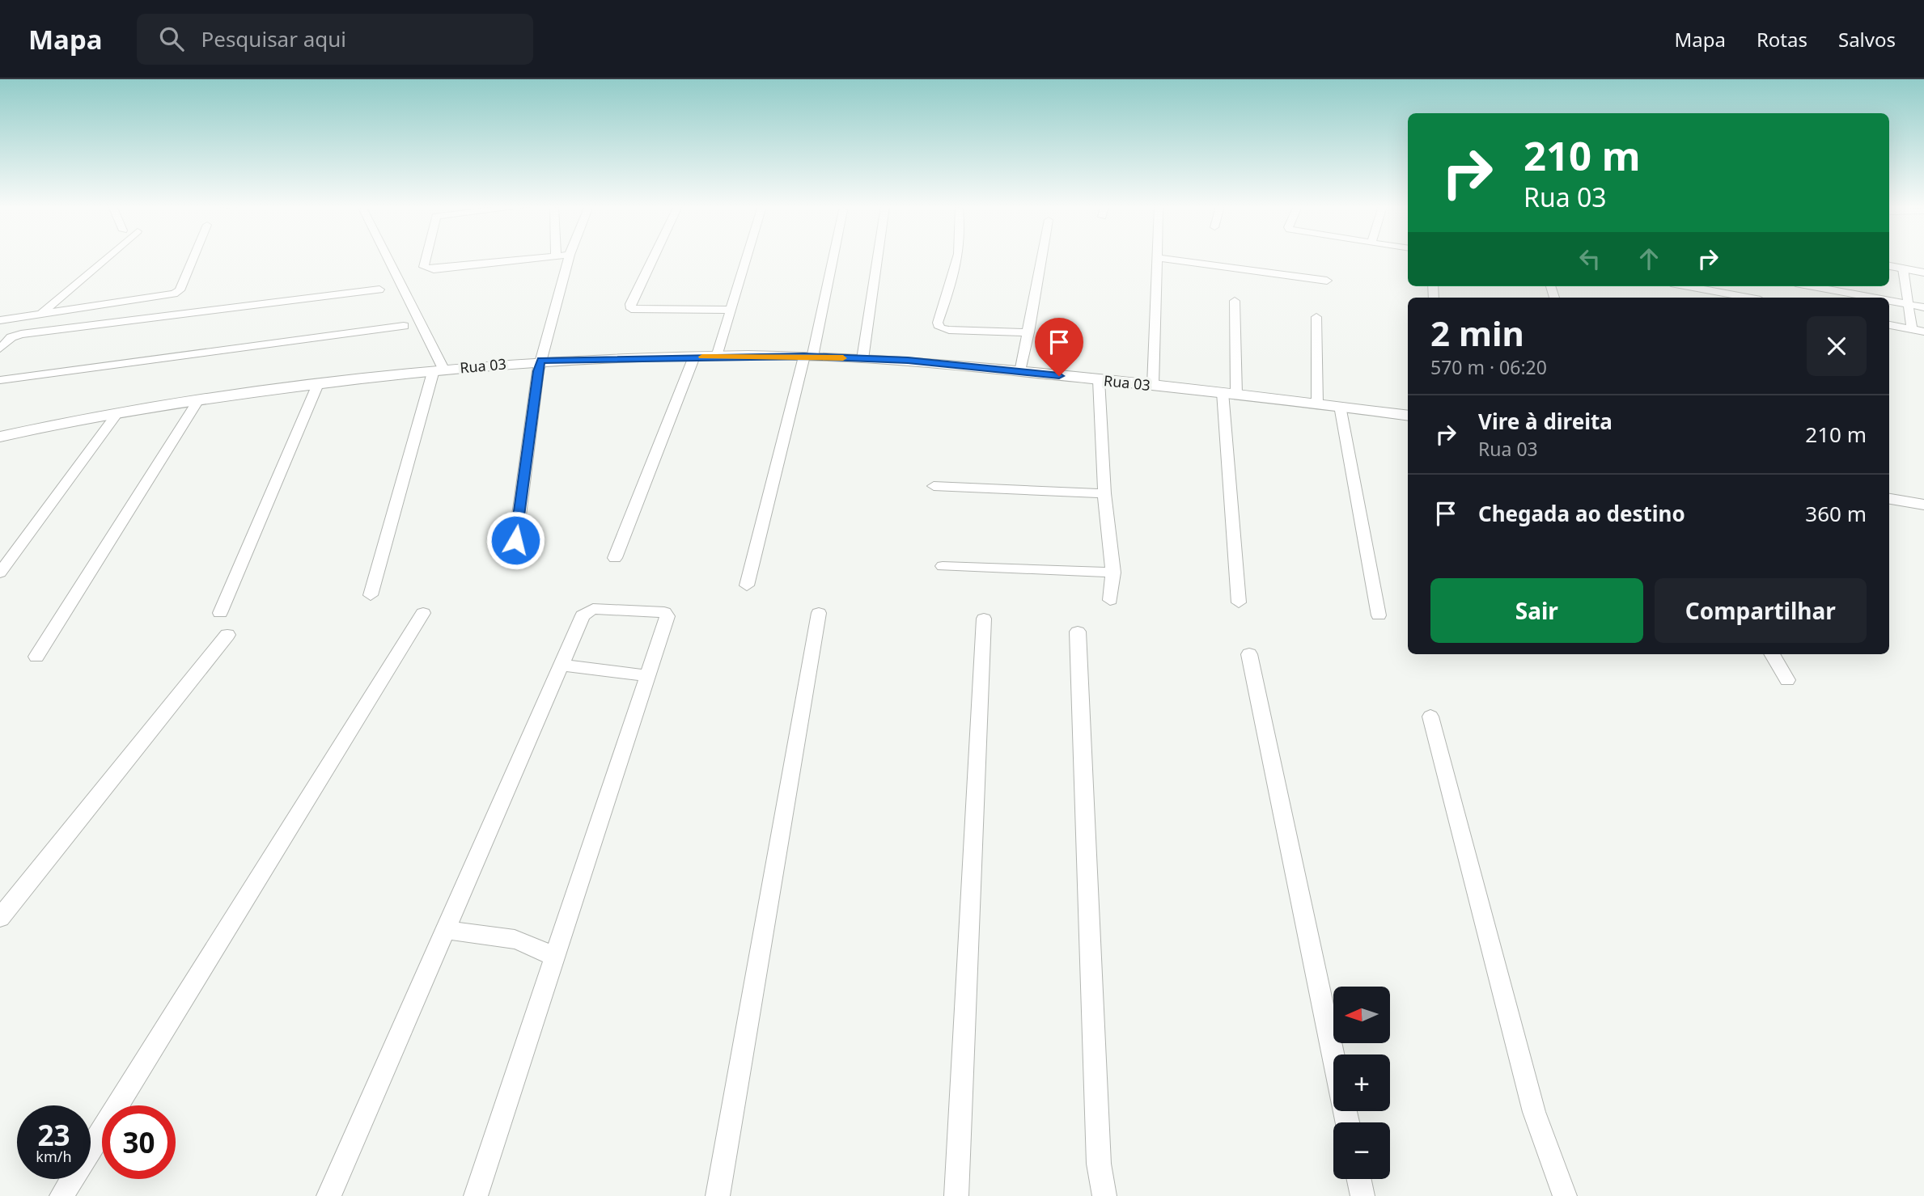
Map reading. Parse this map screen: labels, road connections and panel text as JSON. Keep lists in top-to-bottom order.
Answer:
{
  "streets": {
    "street": ["Rua 03"]
  },
  "north": "left",
  "page": {
    "header": "Mapa",
    "search": "Pesquisar aqui",
    "nav": ["Mapa", "Rotas", "Salvos"],
    "turn": ["210 m", "Rua 03"],
    "heading": ["2 min", "570 m · 06:20"],
    "list": [
      {
        "name": "Vire à direita",
        "note": "Rua 03",
        "value": "210 m"
      },
      {
        "name": "Chegada ao destino",
        "value": "360 m"
      }
    ],
    "buttons": ["Sair", "Compartilhar"],
    "map_buttons": ["+", "−"],
    "speed": "23 km/h",
    "limit": "30"
  }
}
